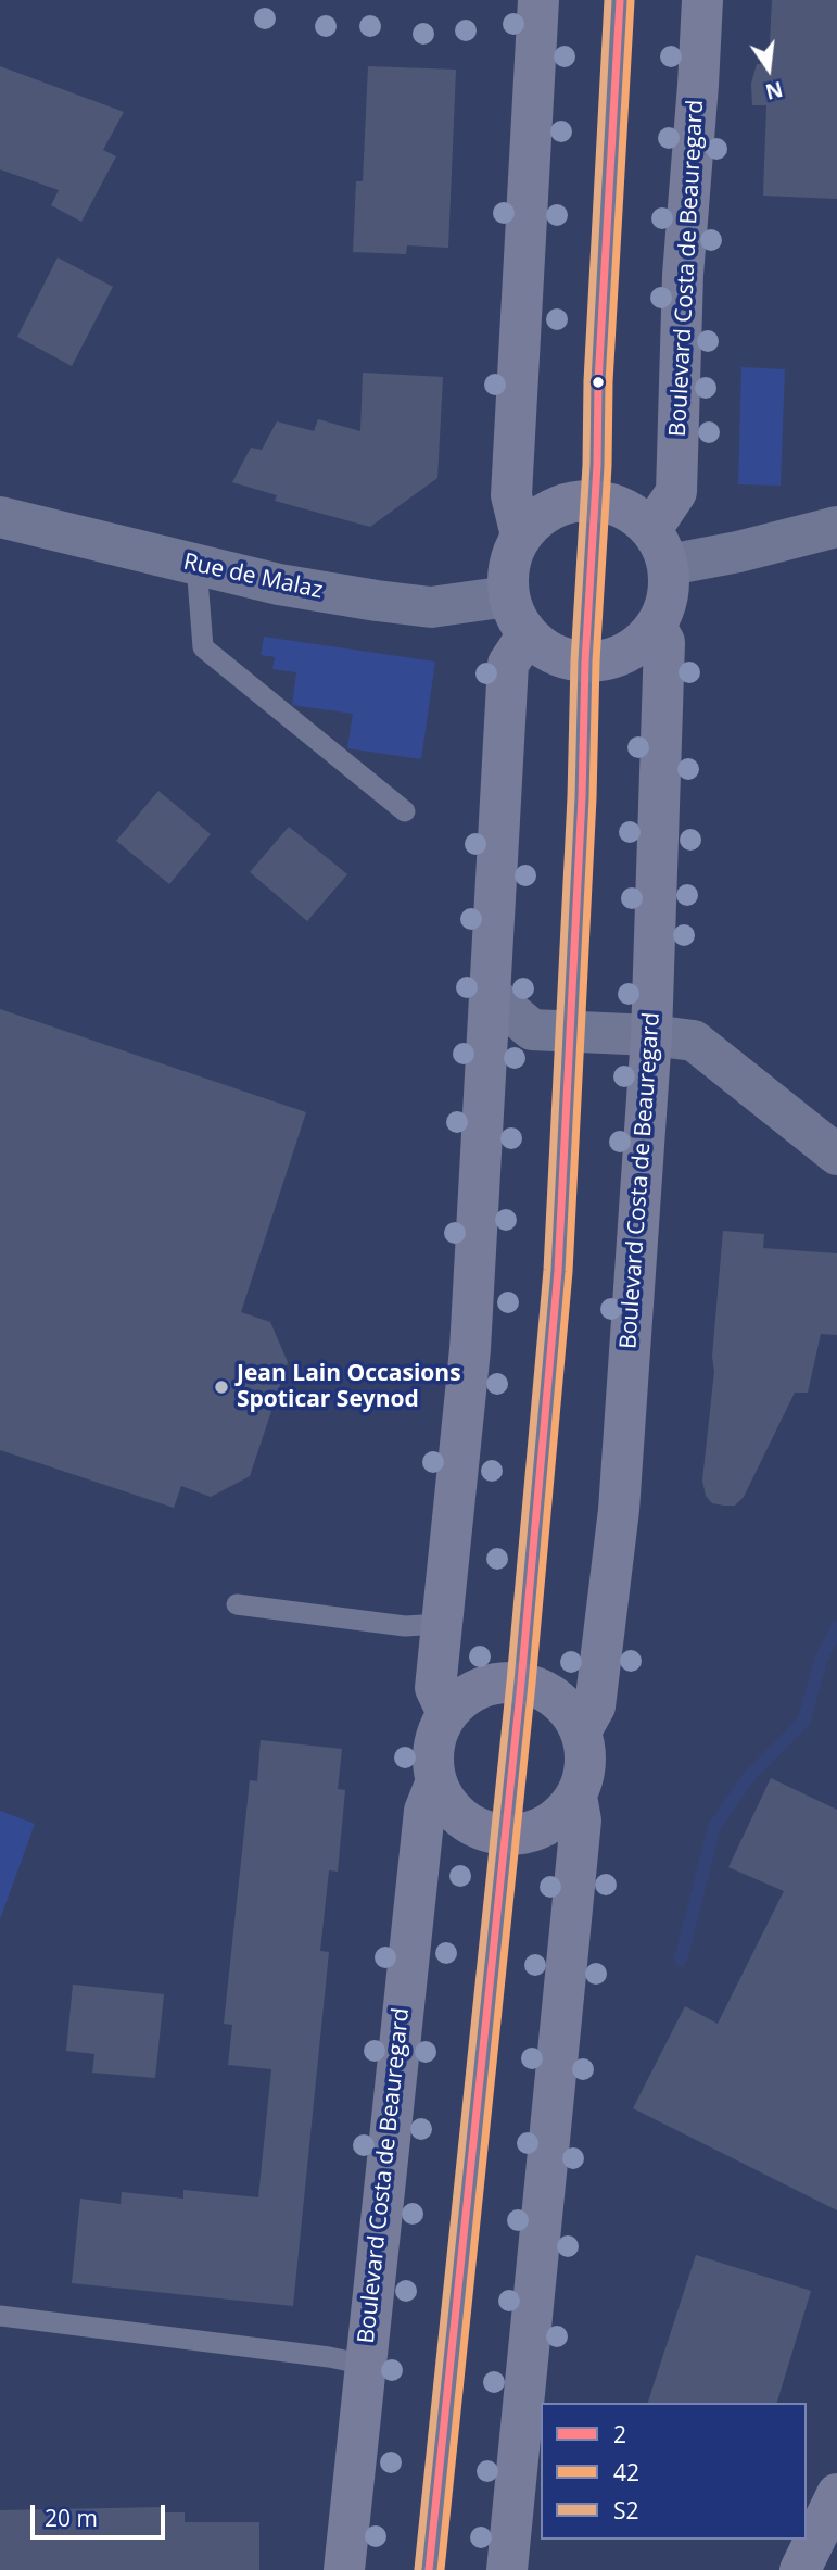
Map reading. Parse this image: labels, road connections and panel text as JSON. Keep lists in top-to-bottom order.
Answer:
{
  "streets": {
    "street": ["Boulevard Costa de Beauregard", "Rue de Malaz"]
  },
  "places": ["Jean Lain Occasions Spoticar Seynod"],
  "lines": ["transit line 2", "transit line S2", "transit line 42"],
  "legend": ["2", "42", "S2"],
  "scale_bar": "20 m",
  "north": "bottom"
}
